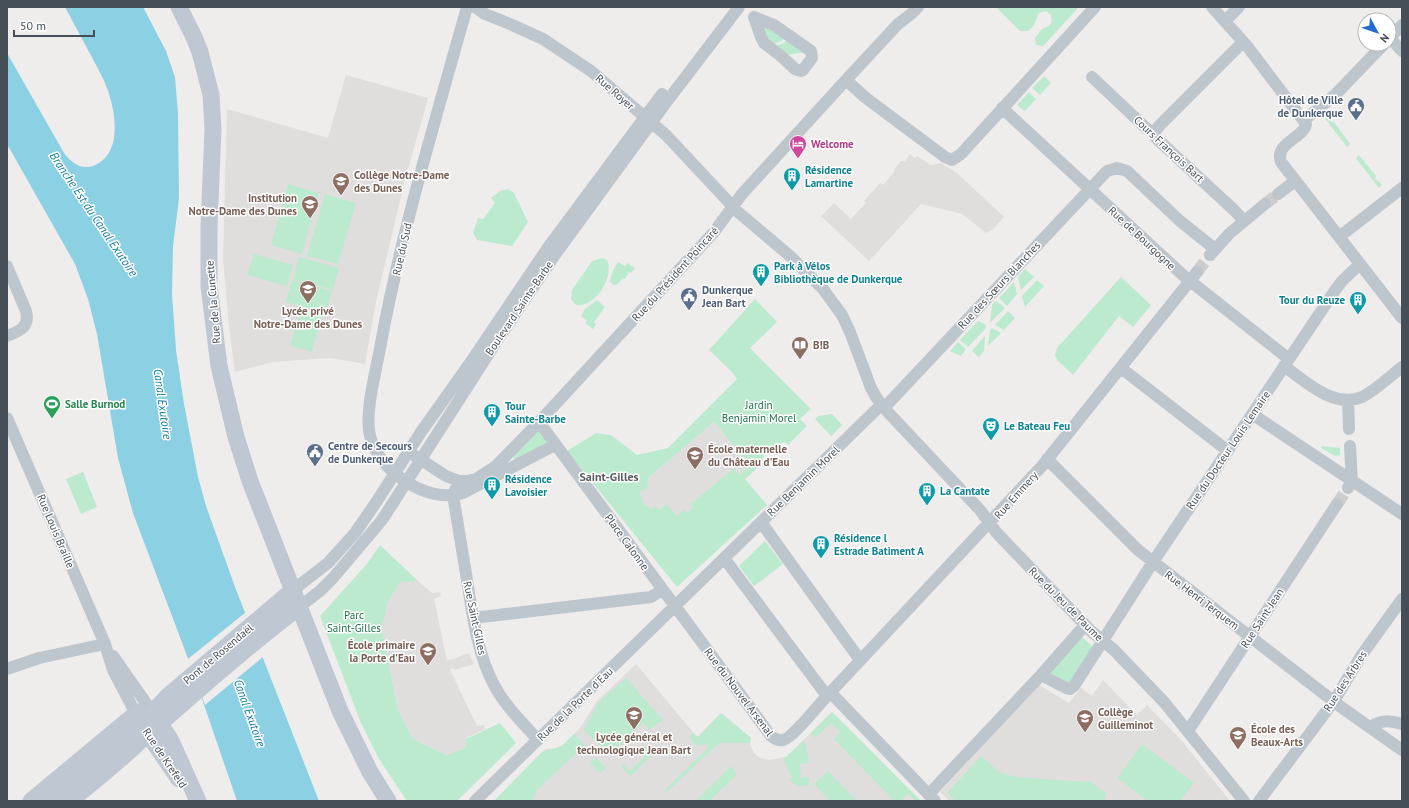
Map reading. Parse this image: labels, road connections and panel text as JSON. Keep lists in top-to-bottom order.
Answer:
{
  "streets": {
    "main road": [
      "Rue de la Cunette",
      "Boulevard Sainte-Barbe",
      "Pont de Rosendaël",
      "Rue de Krefeld"
    ],
    "street": [
      "Rue Royer",
      "Cours François Bart",
      "Rue de Bourgogne",
      "Rue du Sud",
      "Rue du Président Poincaré",
      "Rue des Sœurs Blanches",
      "Rue du Docteur Louis Lemaire",
      "Rue Benjamin Morel",
      "Rue Emmery",
      "Rue Louis Braille",
      "Place Calonne",
      "Rue Henri Terquem",
      "Rue du Jeu de Paume",
      "Rue Saint-Gilles",
      "Rue Saint-Jean",
      "Rue des Arbres",
      "Rue du Nouvel Arsenal",
      "Rue de la Porte d'Eau"
    ]
  },
  "crossings": [
    ["Rue Royer", "Rue du Président Poincaré"],
    ["Rue Royer", "Rue des Sœurs Blanches"],
    ["Rue Royer", "Boulevard Sainte-Barbe"],
    ["Rue Royer", "Rue Benjamin Morel"],
    ["Rue Royer", "Rue du Jeu de Paume"],
    ["Cours François Bart", "Rue des Sœurs Blanches"],
    ["Rue de Bourgogne", "Rue des Sœurs Blanches"],
    ["Rue de Bourgogne", "Rue du Docteur Louis Lemaire"],
    ["Rue de Bourgogne", "Rue Emmery"],
    ["Rue du Sud", "Boulevard Sainte-Barbe"],
    ["Rue du Sud", "Rue Saint-Gilles"],
    ["Rue du Président Poincaré", "Place Calonne"],
    ["Rue des Sœurs Blanches", "Rue Benjamin Morel"],
    ["Rue des Sœurs Blanches", "Rue du Jeu de Paume"],
    ["Rue de la Cunette", "Boulevard Sainte-Barbe"],
    ["Boulevard Sainte-Barbe", "Pont de Rosendaël"],
    ["Rue du Docteur Louis Lemaire", "Rue Henri Terquem"],
    ["Rue du Docteur Louis Lemaire", "Rue du Jeu de Paume"],
    ["Rue Benjamin Morel", "Rue du Jeu de Paume"],
    ["Rue Emmery", "Rue Henri Terquem"],
    ["Rue Emmery", "Rue du Jeu de Paume"],
    ["Rue Emmery", "Rue du Nouvel Arsenal"],
    ["Rue Louis Braille", "Pont de Rosendaël"],
    ["Rue Louis Braille", "Rue de Krefeld"],
    ["Place Calonne", "Rue du Nouvel Arsenal"],
    ["Place Calonne", "Rue de la Porte d'Eau"],
    ["Rue Henri Terquem", "Rue Saint-Jean"],
    ["Rue Henri Terquem", "Rue des Arbres"],
    ["Rue du Jeu de Paume", "Rue Saint-Jean"],
    ["Rue Saint-Gilles", "Rue de la Porte d'Eau"],
    ["Pont de Rosendaël", "Rue de Krefeld"],
    ["Rue du Nouvel Arsenal", "Rue de la Porte d'Eau"]
  ],
  "districts": ["Saint-Gilles"],
  "water": ["Branche Est du Canal Exutoire", "Canal Exutoire"],
  "parks": ["Jardin Benjamin Morel", "Parc Saint-Gilles"],
  "places": {
    "public building": ["Hôtel de Ville de Dunkerque", "Dunkerque Jean Bart", "Centre de Secours de Dunkerque"],
    "hotel": ["Welcome"],
    "building": [
      "Résidence Lamartine",
      "Park à Vélos Bibliothèque de Dunkerque",
      "Tour du Reuze",
      "Tour Sainte-Barbe",
      "Résidence Lavoisier",
      "La Cantate",
      "Résidence l Estrade Batiment A"
    ],
    "school or university": [
      "Collège Notre-Dame des Dunes",
      "Institution Notre-Dame des Dunes",
      "Lycée privé Notre-Dame des Dunes",
      "École maternelle du Château d'Eau",
      "École primaire la Porte d'Eau",
      "Lycée général et technologique Jean Bart",
      "Collège Guilleminot",
      "École des Beaux-Arts"
    ],
    "library": ["B!B"],
    "sports": ["Salle Burnod"],
    "theatre": ["Le Bateau Feu"]
  },
  "scale_bar": "50 m",
  "north": "bottom right"
}
